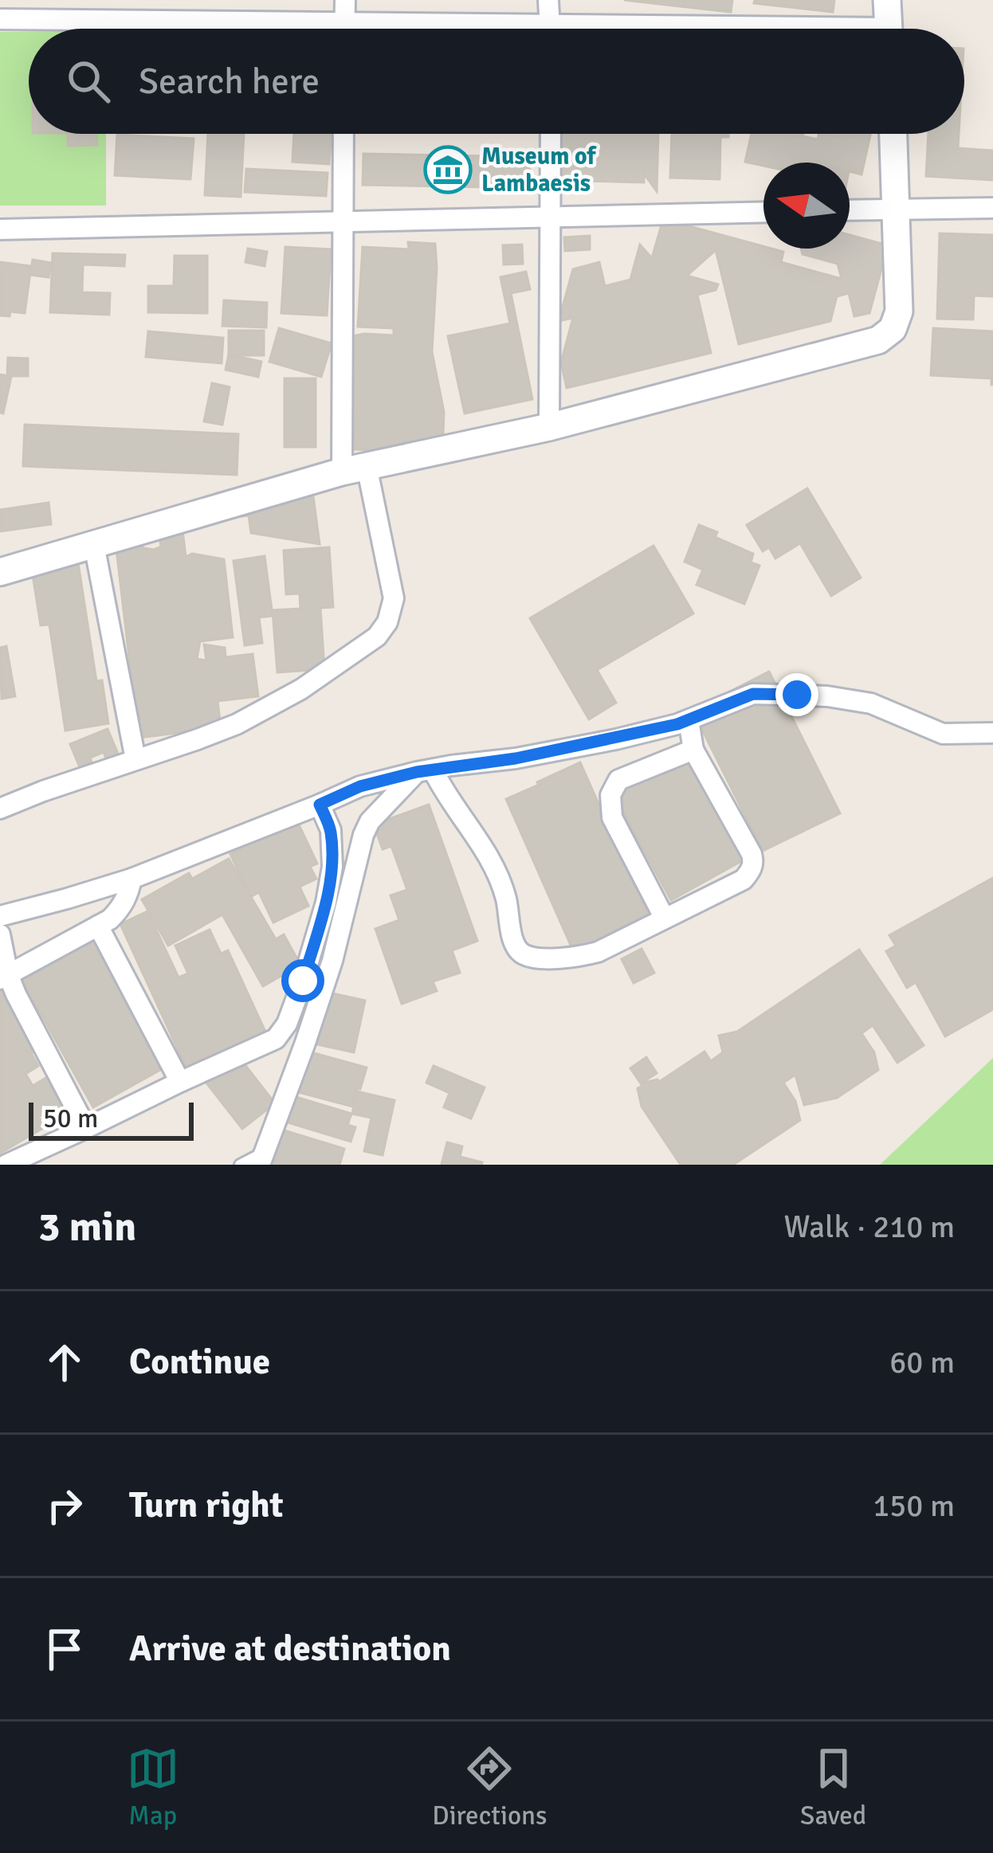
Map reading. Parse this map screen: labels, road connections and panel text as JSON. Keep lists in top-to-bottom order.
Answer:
{
  "places": {
    "museum": ["Museum of Lambaesis"]
  },
  "scale_bar": "50 m",
  "north": "left",
  "page": {
    "search": "Search here",
    "scale": "50 m",
    "heading": ["3 min", "Walk · 210 m"],
    "list": [
      ["Continue", "60 m"],
      ["Turn right", "150 m"],
      "Arrive at destination"
    ],
    "nav": ["Map", "Directions", "Saved"]
  }
}
